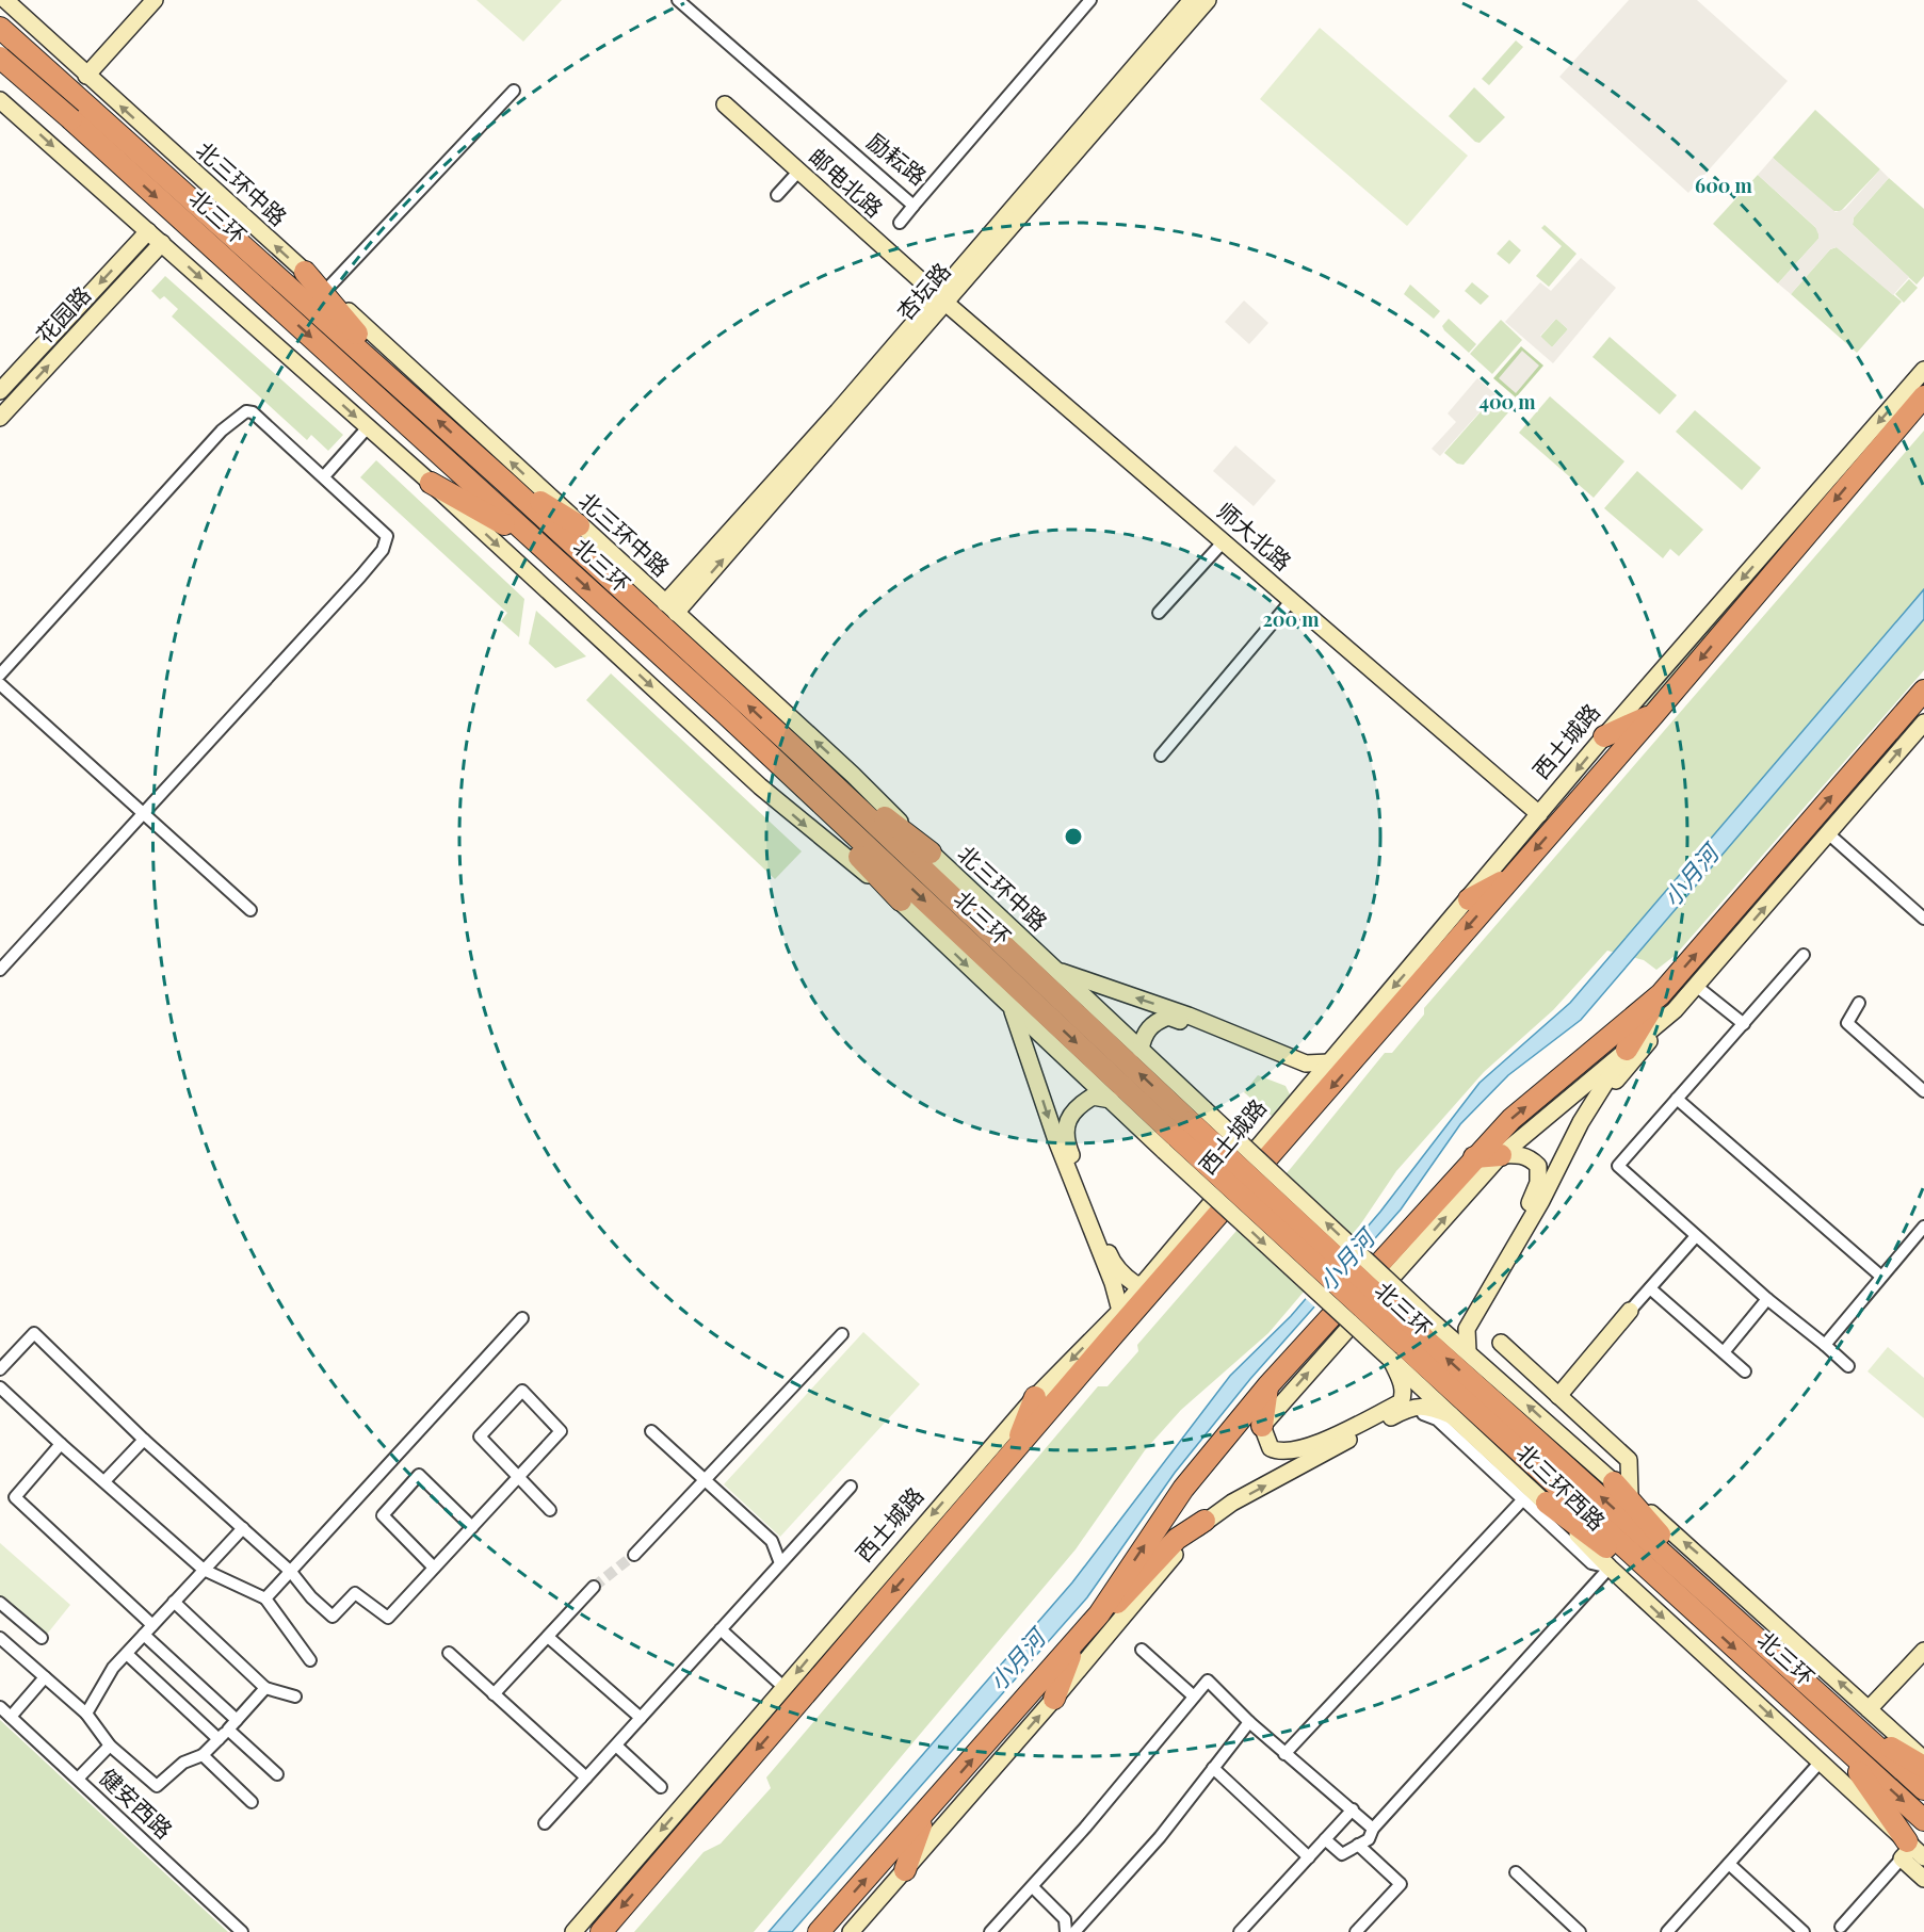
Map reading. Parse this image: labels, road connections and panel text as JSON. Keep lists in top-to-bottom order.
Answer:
{
  "streets": {
    "highway": ["北三环", "西土城路"],
    "street": [
      "励耘路",
      "邮电北路",
      "北三环中路",
      "杏坛路",
      "花园路",
      "师大北路",
      "北三环西路",
      "健安西路"
    ]
  },
  "crossings": [
    ["邮电北路", "杏坛路"],
    ["邮电北路", "师大北路"],
    ["北三环中路", "北三环"],
    ["北三环中路", "杏坛路"],
    ["北三环中路", "北三环西路"],
    ["北三环", "北三环西路"],
    ["杏坛路", "师大北路"],
    ["师大北路", "西土城路"]
  ],
  "one_way": ["西土城路"],
  "water": ["小月河"],
  "rings": ["600 m", "400 m", "200 m"]
}
